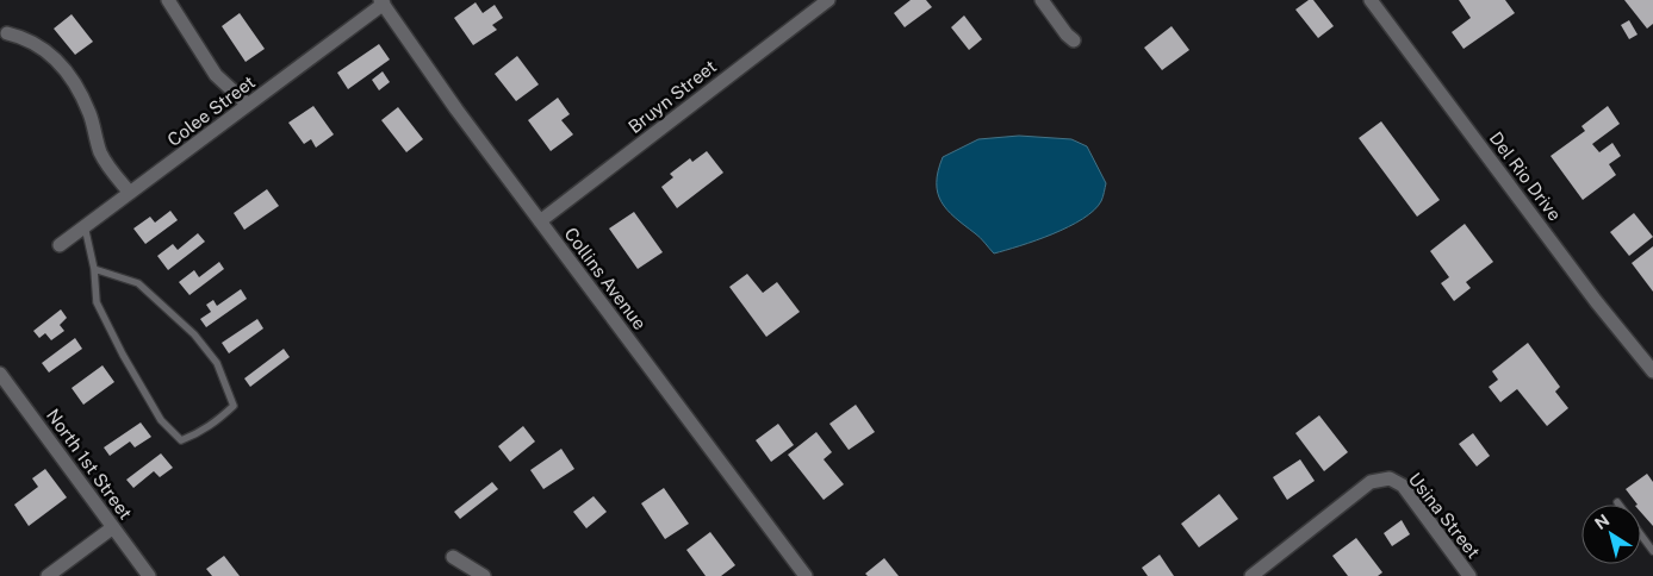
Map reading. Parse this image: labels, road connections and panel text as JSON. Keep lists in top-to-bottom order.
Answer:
{
  "streets": {
    "street": [
      "Bruyn Street",
      "Colee Street",
      "Del Rio Drive",
      "Collins Avenue",
      "North 1st Street",
      "Usina Street"
    ]
  },
  "crossings": [
    ["Bruyn Street", "Collins Avenue"],
    ["Colee Street", "Collins Avenue"]
  ],
  "north": "top left"
}
